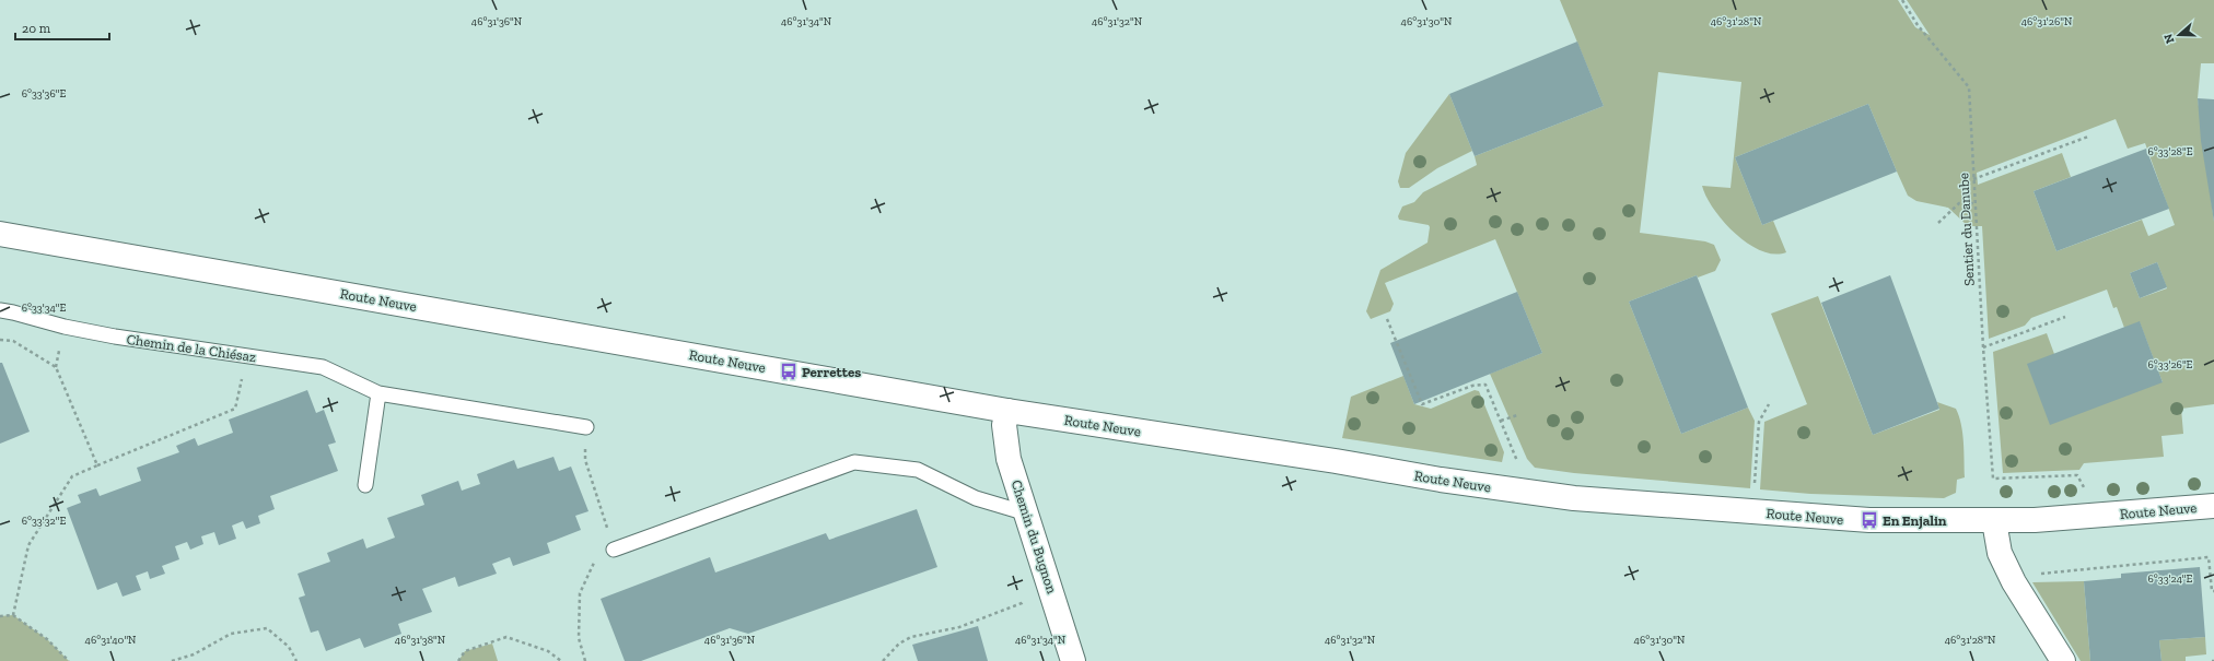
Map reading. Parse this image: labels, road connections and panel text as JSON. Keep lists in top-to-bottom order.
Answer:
{
  "streets": {
    "street": ["Route Neuve", "Chemin du Bugnon"],
    "lane": ["Chemin de la Chiésaz"],
    "path": ["Sentier du Danube"]
  },
  "crossings": [
    ["Route Neuve", "Chemin du Bugnon"]
  ],
  "places": {
    "bus stop": ["Perrettes", "En Enjalin"]
  },
  "scale_bar": "20 m",
  "north": "left",
  "coordinates": [
    "46°31'36\"N",
    "46°31'34\"N",
    "46°31'32\"N",
    "46°31'30\"N",
    "46°31'28\"N",
    "46°31'26\"N",
    "6°33'36\"E",
    "6°33'28\"E",
    "6°33'34\"E",
    "6°33'26\"E",
    "6°33'32\"E",
    "6°33'24\"E",
    "46°31'40\"N",
    "46°31'38\"N"
  ]
}
